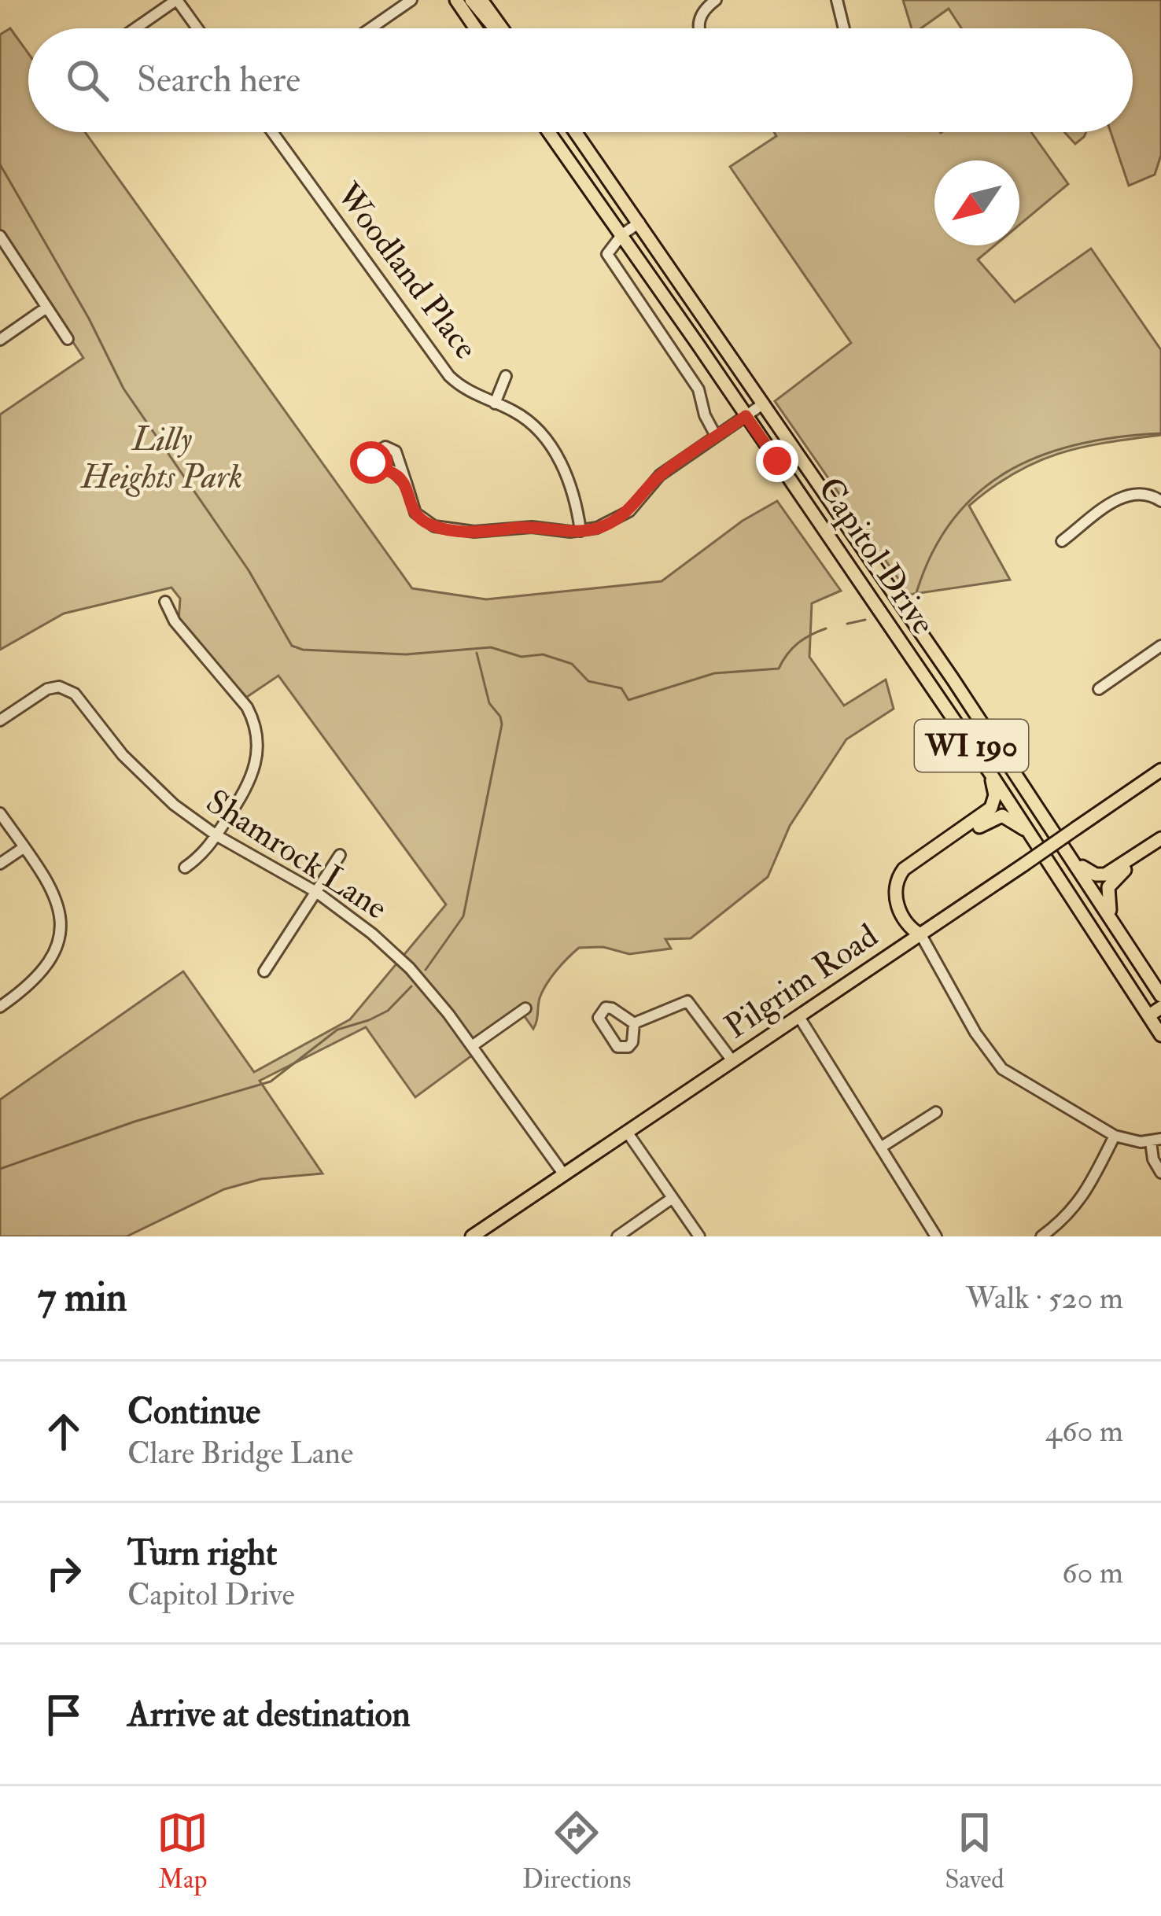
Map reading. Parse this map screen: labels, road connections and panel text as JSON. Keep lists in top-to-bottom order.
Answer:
{
  "streets": {
    "main road": ["Capitol Drive", "WI 190", "Pilgrim Road"],
    "street": ["Woodland Place", "Shamrock Lane"]
  },
  "crossings": [
    ["Shamrock Lane", "Pilgrim Road"]
  ],
  "parks": ["Lilly Heights Park"],
  "north": "bottom left",
  "page": {
    "search": "Search here",
    "heading": ["7 min", "Walk · 520 m"],
    "list": [
      ["Continue", "Clare Bridge Lane", "460 m"],
      ["Turn right", "Capitol Drive", "60 m"],
      "Arrive at destination"
    ],
    "nav": ["Map", "Directions", "Saved"]
  }
}
